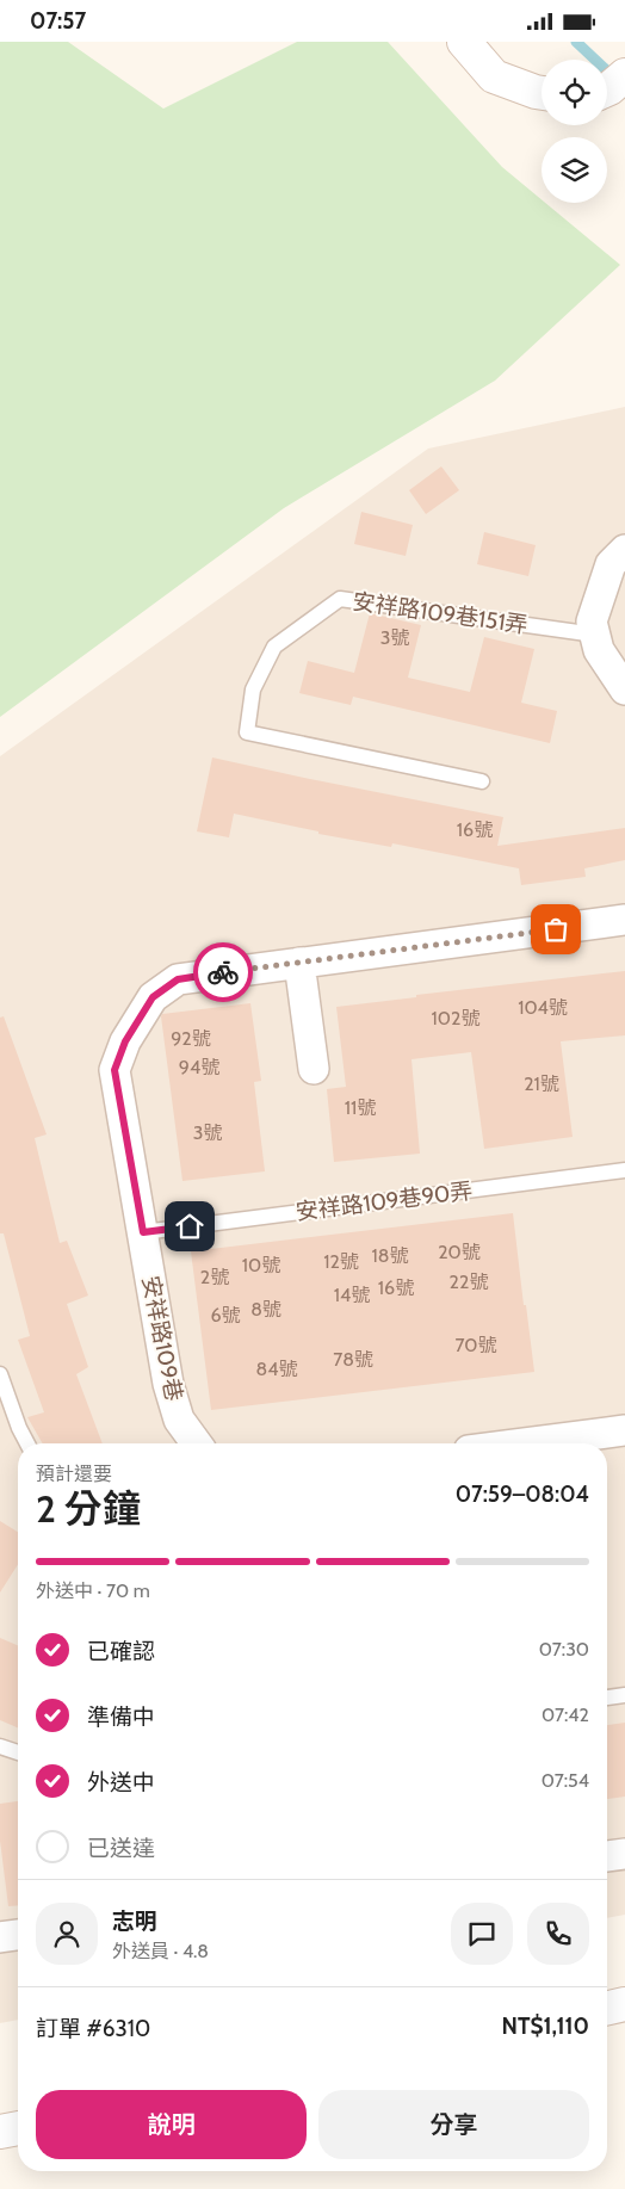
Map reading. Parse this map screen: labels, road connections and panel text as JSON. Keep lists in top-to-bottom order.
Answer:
{
  "streets": {
    "street": ["安祥路109巷"],
    "lane": ["安祥路109巷151弄", "安祥路109巷90弄"]
  },
  "crossings": [
    ["安祥路109巷90弄", "安祥路109巷"]
  ],
  "house_numbers": [
    "3號",
    "16號",
    "104號",
    "102號",
    "92號",
    "94號",
    "21號",
    "11號",
    "3號",
    "20號",
    "18號",
    "12號",
    "10號",
    "2號",
    "22號",
    "16號",
    "14號",
    "8號",
    "6號",
    "70號",
    "78號",
    "84號"
  ],
  "page": {
    "status": "07:57",
    "heading": ["2 分鐘", "預計還要", "07:59–08:04"],
    "panel": [
      "志明",
      "外送員 · 4.8",
      "訂單 #6310",
      "NT$1,110"
    ],
    "bar": "外送中 · 70 m",
    "list": [
      ["已確認", "07:30"],
      ["準備中", "07:42"],
      ["外送中", "07:54"],
      "已送達"
    ],
    "buttons": ["說明", "分享"]
  }
}
